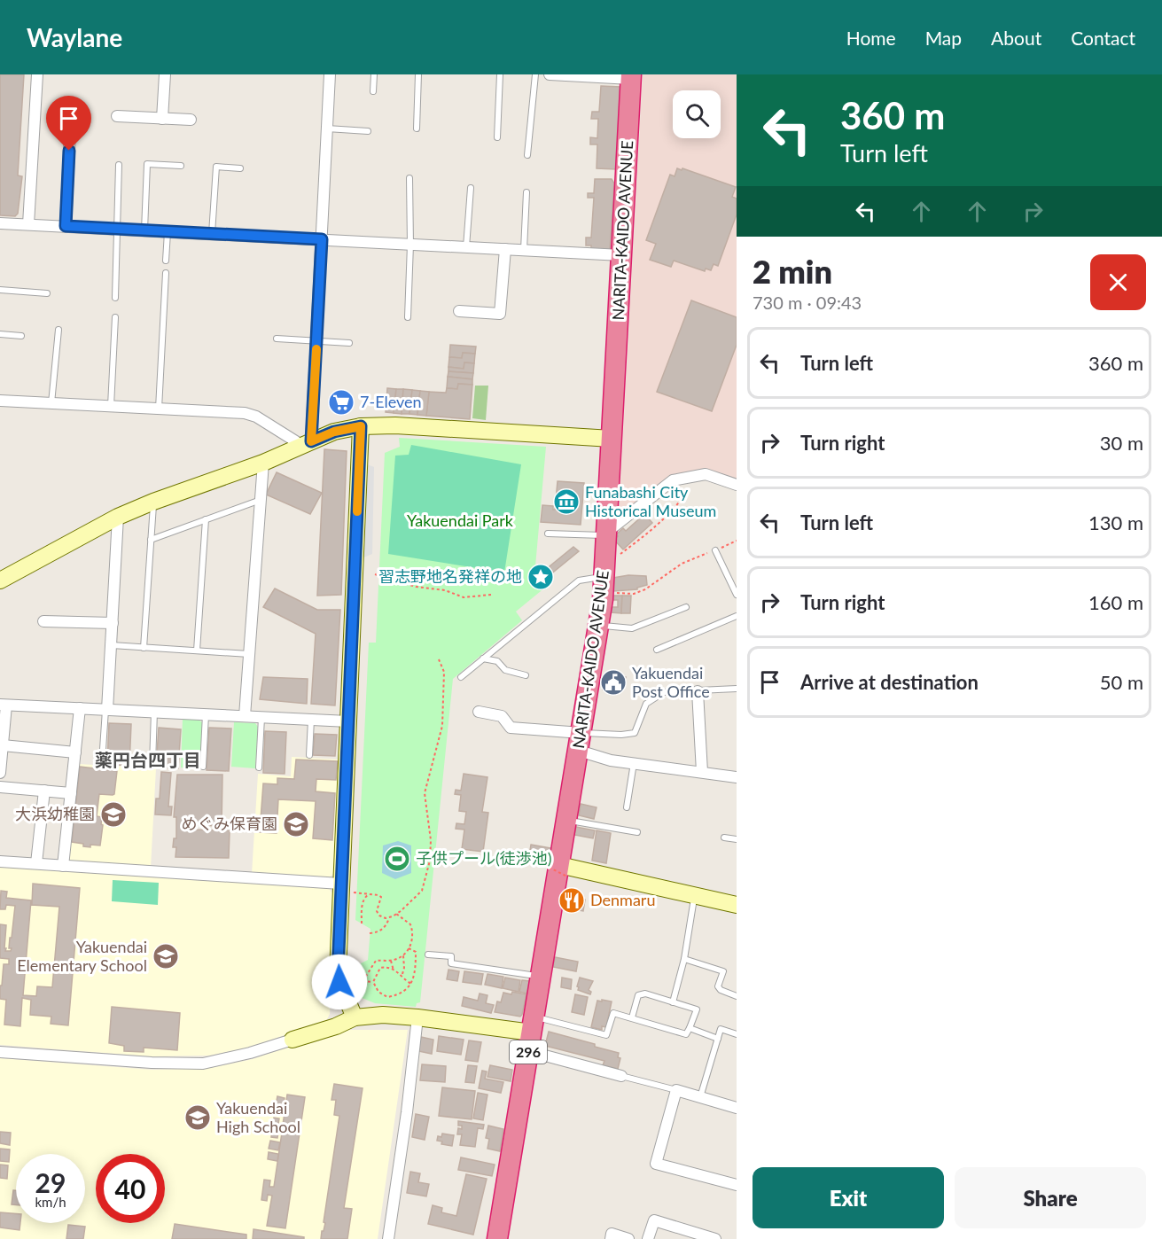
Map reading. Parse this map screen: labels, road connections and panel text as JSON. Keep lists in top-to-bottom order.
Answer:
{
  "streets": {
    "highway": ["NARITA-KAIDO AVENUE", "296"]
  },
  "districts": ["薬円台四丁目"],
  "parks": ["Yakuendai Park"],
  "places": {
    "supermarket": ["7-Eleven"],
    "museum": ["Funabashi City Historical Museum"],
    "place": ["習志野地名発祥の地"],
    "public building": ["Yakuendai Post Office"],
    "school or university": [
      "大浜幼稚園",
      "めぐみ保育園",
      "Yakuendai Elementary School",
      "Yakuendai High School"
    ],
    "sports": ["子供プール(徒渉池)"],
    "restaurant": ["Denmaru"]
  },
  "page": {
    "header": "Waylane",
    "nav": [
      "Home",
      "Map",
      "About",
      "Contact"
    ],
    "turn": ["360 m", "Turn left"],
    "heading": ["2 min", "730 m · 09:43"],
    "list": [
      {
        "name": "Turn left",
        "value": "360 m"
      },
      {
        "name": "Turn right",
        "value": "30 m"
      },
      {
        "name": "Turn left",
        "value": "130 m"
      },
      {
        "name": "Turn right",
        "value": "160 m"
      },
      {
        "name": "Arrive at destination",
        "value": "50 m"
      }
    ],
    "speed": "29 km/h",
    "limit": "40",
    "buttons": ["Exit", "Share"]
  }
}
